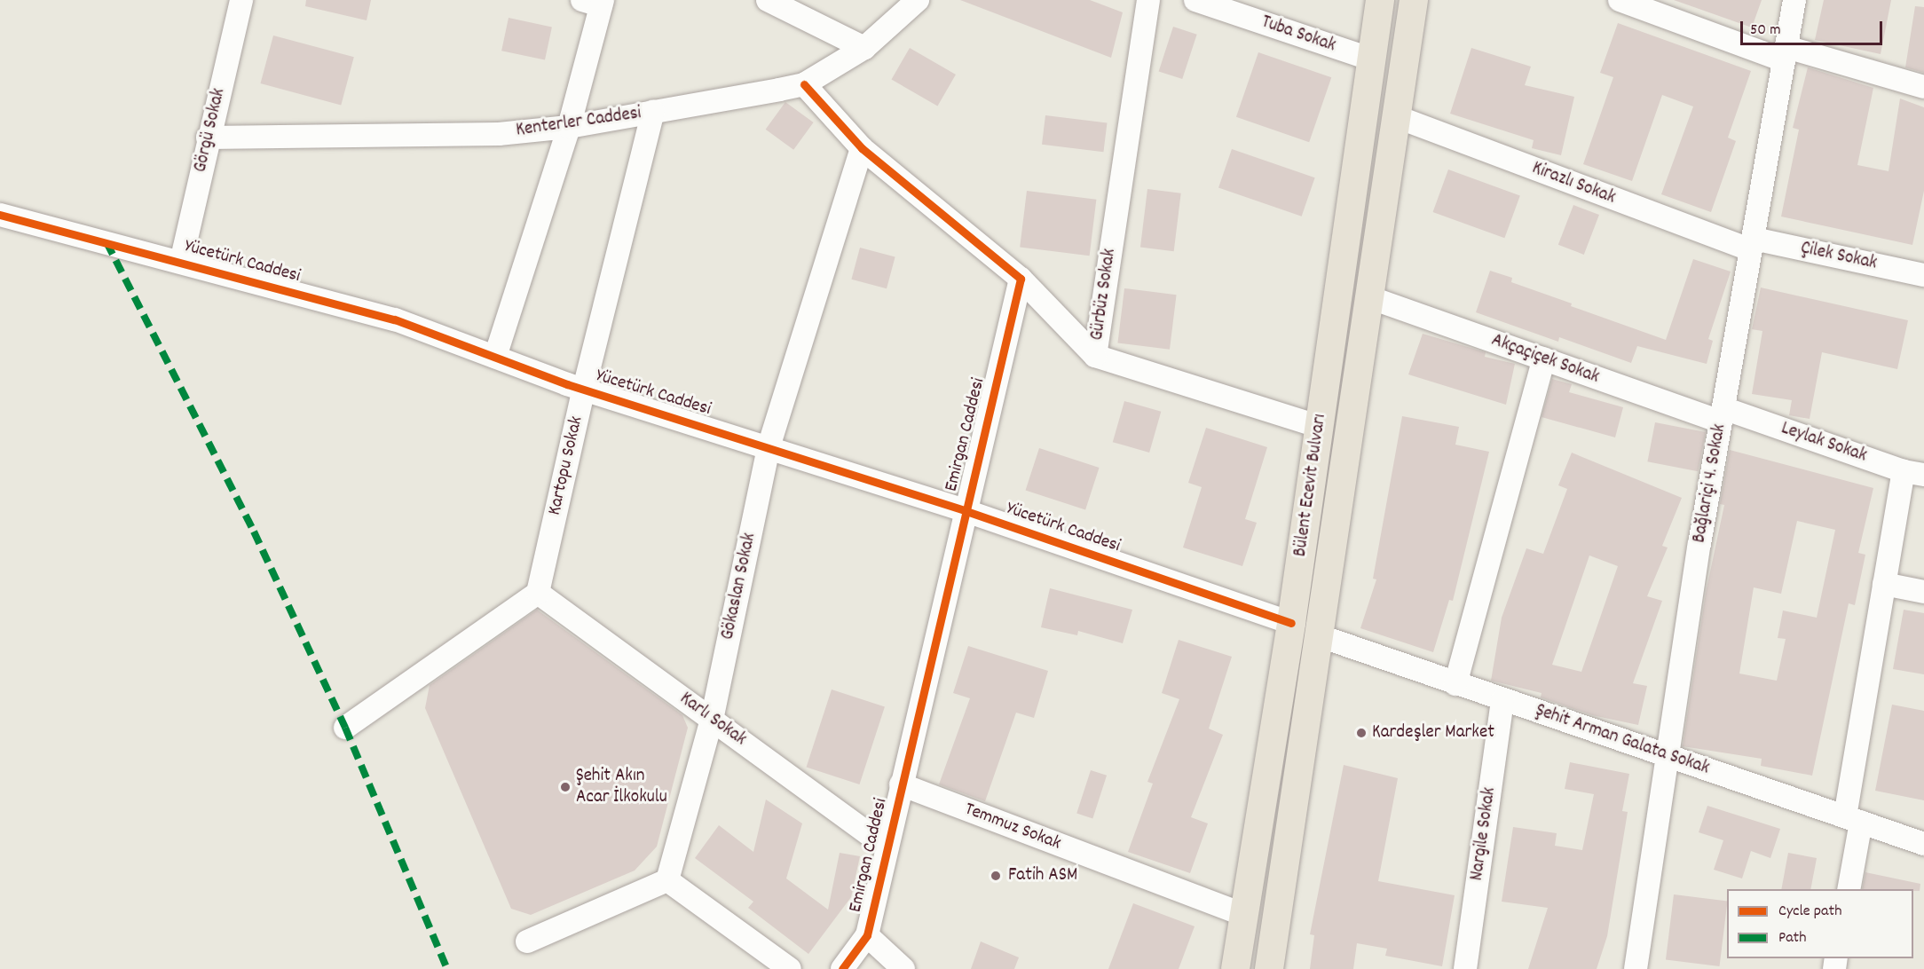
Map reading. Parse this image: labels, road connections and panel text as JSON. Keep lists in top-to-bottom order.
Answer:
{
  "streets": {
    "main road": ["Bülent Ecevit Bulvarı"],
    "street": [
      "Tuba Sokak",
      "Kenterler Caddesi",
      "Görgü Sokak",
      "Kirazlı Sokak",
      "Çilek Sokak",
      "Yücetürk Caddesi",
      "Gürbüz Sokak",
      "Akçaçiçek Sokak",
      "Emirgan Caddesi",
      "Leylak Sokak",
      "Kartopu Sokak",
      "Bağlariçi 4. Sokak",
      "Gökaslan Sokak",
      "Karlı Sokak",
      "Şehit Arman Galata Sokak",
      "Temmuz Sokak",
      "Nargile Sokak"
    ]
  },
  "crossings": [
    ["Tuba Sokak", "Bülent Ecevit Bulvarı"],
    ["Kenterler Caddesi", "Görgü Sokak"],
    ["Kenterler Caddesi", "Kartopu Sokak"],
    ["Görgü Sokak", "Yücetürk Caddesi"],
    ["Kirazlı Sokak", "Çilek Sokak"],
    ["Kirazlı Sokak", "Bağlariçi 4. Sokak"],
    ["Kirazlı Sokak", "Bülent Ecevit Bulvarı"],
    ["Çilek Sokak", "Bağlariçi 4. Sokak"],
    ["Yücetürk Caddesi", "Emirgan Caddesi"],
    ["Yücetürk Caddesi", "Kartopu Sokak"],
    ["Yücetürk Caddesi", "Bülent Ecevit Bulvarı"],
    ["Yücetürk Caddesi", "Gökaslan Sokak"],
    ["Gürbüz Sokak", "Bülent Ecevit Bulvarı"],
    ["Akçaçiçek Sokak", "Leylak Sokak"],
    ["Akçaçiçek Sokak", "Bağlariçi 4. Sokak"],
    ["Akçaçiçek Sokak", "Bülent Ecevit Bulvarı"],
    ["Emirgan Caddesi", "Karlı Sokak"],
    ["Emirgan Caddesi", "Temmuz Sokak"],
    ["Leylak Sokak", "Bağlariçi 4. Sokak"],
    ["Kartopu Sokak", "Karlı Sokak"],
    ["Bağlariçi 4. Sokak", "Şehit Arman Galata Sokak"],
    ["Bülent Ecevit Bulvarı", "Şehit Arman Galata Sokak"],
    ["Bülent Ecevit Bulvarı", "Temmuz Sokak"],
    ["Gökaslan Sokak", "Karlı Sokak"],
    ["Şehit Arman Galata Sokak", "Nargile Sokak"]
  ],
  "places": ["Kardeşler Market", "Şehit Akın Acar İlkokulu", "Fatih ASM"],
  "legend": ["Cycle path", "Path"],
  "scale_bar": "50 m"
}
